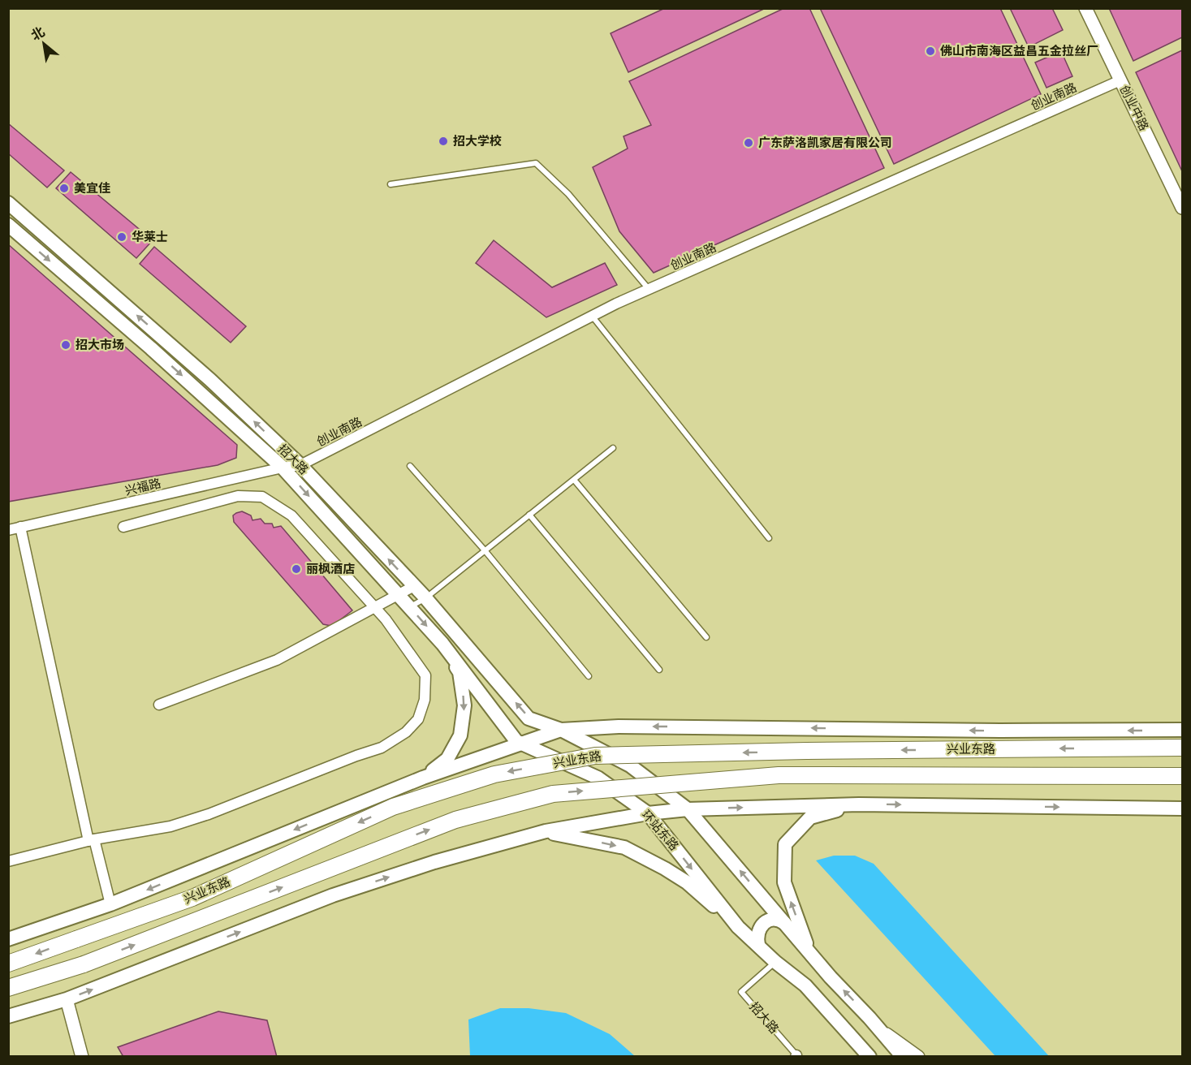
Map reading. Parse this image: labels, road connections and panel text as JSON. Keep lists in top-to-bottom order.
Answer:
{
  "streets": {
    "main road": ["招大路", "兴业东路", "环站东路"],
    "street": ["创业南路", "创业中路", "兴福路"]
  },
  "crossings": [
    ["创业南路", "创业中路"],
    ["创业南路", "招大路"],
    ["创业南路", "兴福路"],
    ["招大路", "兴福路"],
    ["招大路", "环站东路"]
  ],
  "places": [
    "佛山市南海区益昌五金拉丝厂",
    "招大学校",
    "广东萨洛凯家居有限公司",
    "美宜佳",
    "华莱士",
    "招大市场",
    "丽枫酒店"
  ],
  "north": "top left"
}
